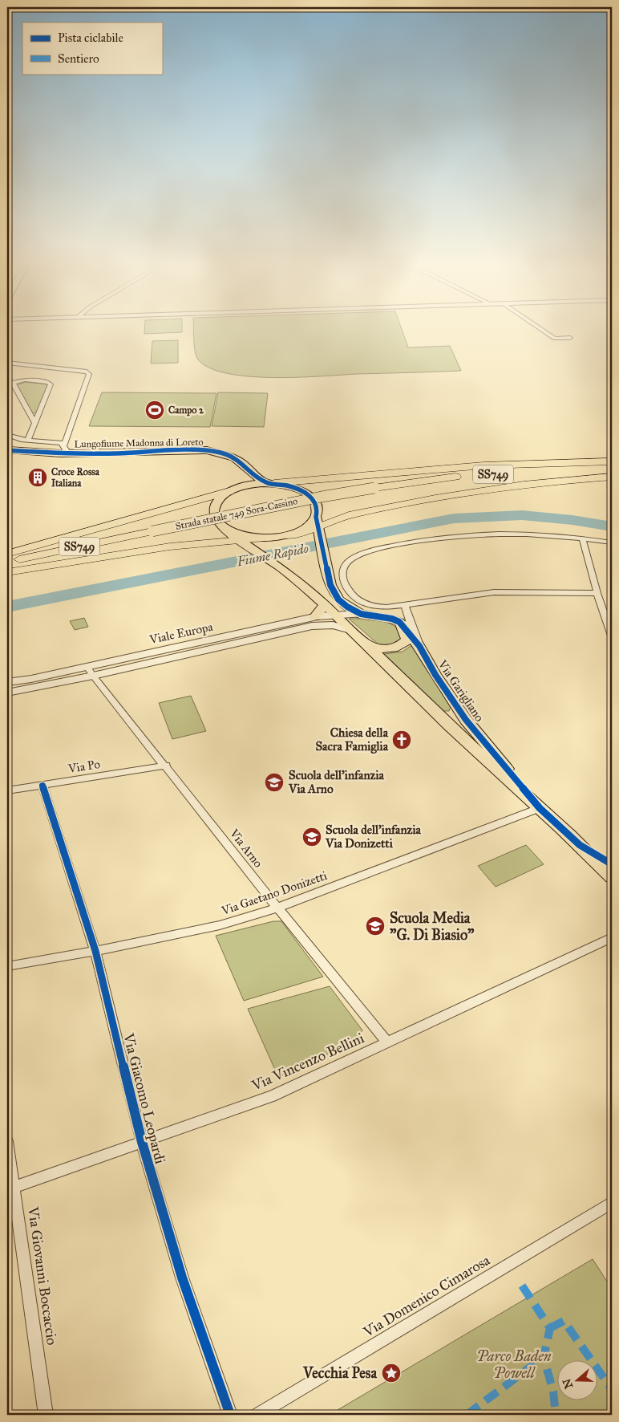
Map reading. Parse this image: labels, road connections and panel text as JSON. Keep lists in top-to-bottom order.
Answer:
{
  "streets": {
    "highway": ["SS749", "Strada statale 749 Sora-Cassino"],
    "main road": ["Lungofiume Madonna di Loreto", "Via Garigliano"],
    "street": [
      "Viale Europa",
      "Via Po",
      "Via Arno",
      "Via Gaetano Donizetti",
      "Via Vincenzo Bellini",
      "Via Giacomo Leopardi",
      "Via Giovanni Boccaccio",
      "Via Domenico Cimarosa"
    ]
  },
  "crossings": [
    ["Lungofiume Madonna di Loreto", "Via Garigliano"],
    ["Viale Europa", "Via Garigliano"],
    ["Viale Europa", "Via Arno"],
    ["Via Garigliano", "Via Gaetano Donizetti"],
    ["Via Po", "Via Arno"],
    ["Via Po", "Via Giacomo Leopardi"],
    ["Via Arno", "Via Gaetano Donizetti"],
    ["Via Arno", "Via Vincenzo Bellini"],
    ["Via Gaetano Donizetti", "Via Giacomo Leopardi"],
    ["Via Vincenzo Bellini", "Via Giacomo Leopardi"],
    ["Via Vincenzo Bellini", "Via Giovanni Boccaccio"]
  ],
  "water": ["Fiume Rapido"],
  "parks": ["Parco Baden Powell"],
  "places": {
    "sports": ["Campo 2"],
    "building": ["Croce Rossa Italiana"],
    "church": ["Chiesa della Sacra Famiglia"],
    "school or university": ["Scuola dell'infanzia Via Arno", "Scuola dell'infanzia Via Donizetti", "Scuola Media \"G. Di Biasio\""],
    "place": ["Vecchia Pesa"]
  },
  "legend": ["Pista ciclabile", "Sentiero"],
  "north": "left"
}
